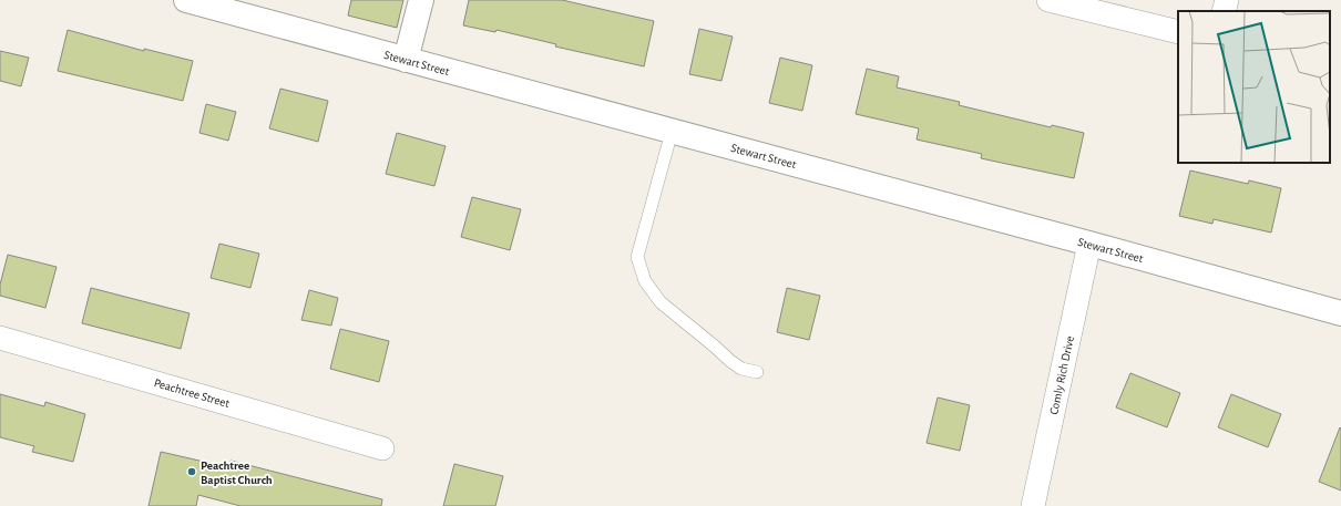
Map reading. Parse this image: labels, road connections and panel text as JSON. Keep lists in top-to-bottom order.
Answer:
{
  "streets": {
    "street": ["Stewart Street", "Comly Rich Drive", "Peachtree Street"]
  },
  "crossings": [
    ["Stewart Street", "Comly Rich Drive"]
  ],
  "places": ["Peachtree Baptist Church"]
}
